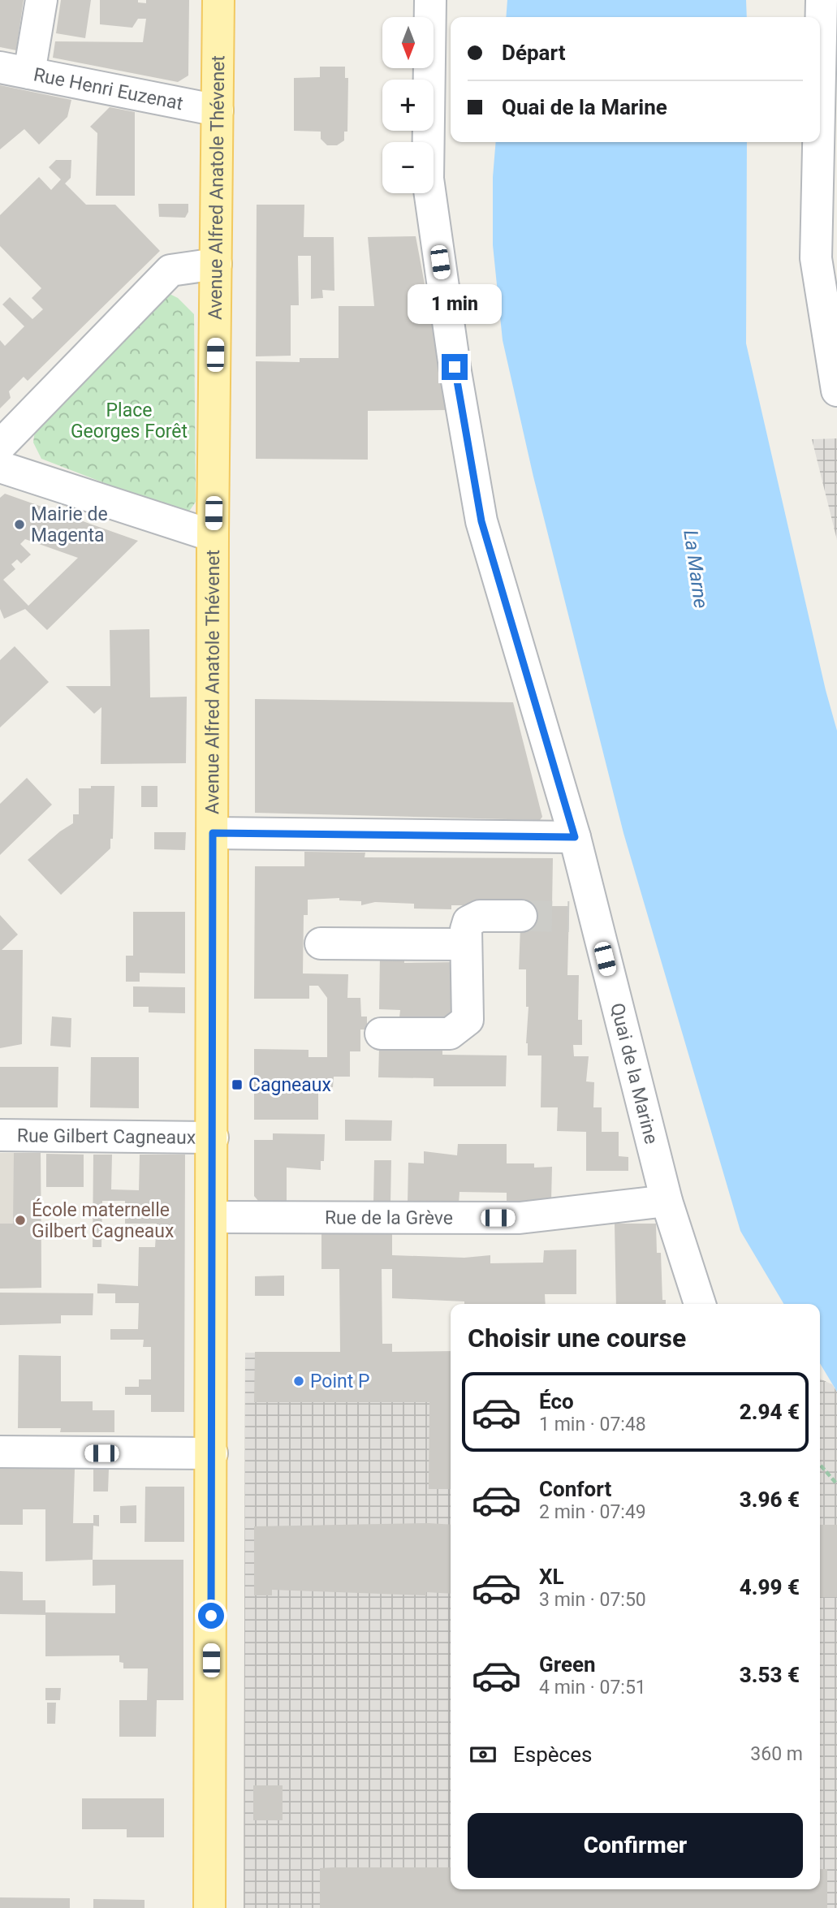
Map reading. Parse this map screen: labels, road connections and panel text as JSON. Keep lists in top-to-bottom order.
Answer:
{
  "streets": {
    "main road": ["Avenue Alfred Anatole Thévenet"],
    "street": [
      "Rue Henri Euzenat",
      "Quai de la Marine",
      "Rue Gilbert Cagneaux",
      "Rue de la Grève"
    ]
  },
  "crossings": [
    ["Rue Henri Euzenat", "Avenue Alfred Anatole Thévenet"],
    ["Avenue Alfred Anatole Thévenet", "Rue Gilbert Cagneaux"],
    ["Avenue Alfred Anatole Thévenet", "Rue de la Grève"],
    ["Quai de la Marine", "Rue de la Grève"]
  ],
  "water": ["La Marne"],
  "parks": ["Place Georges Forêt"],
  "places": {
    "other": ["Mairie de Magenta", "École maternelle Gilbert Cagneaux", "Point P"],
    "transit": ["Cagneaux"]
  },
  "north": "bottom",
  "page": {
    "map_buttons": ["+", "−"],
    "banner": ["Départ", "Quai de la Marine"],
    "bubble": "1 min",
    "heading": "Choisir une course",
    "list": [
      {
        "name": "Éco",
        "note": "1 min · 07:48",
        "value": "2.94 €"
      },
      {
        "name": "Confort",
        "note": "2 min · 07:49",
        "value": "3.96 €"
      },
      {
        "name": "XL",
        "note": "3 min · 07:50",
        "value": "4.99 €"
      },
      {
        "name": "Green",
        "note": "4 min · 07:51",
        "value": "3.53 €"
      }
    ],
    "pay": ["Espèces", "360 m"],
    "buttons": "Confirmer"
  }
}
